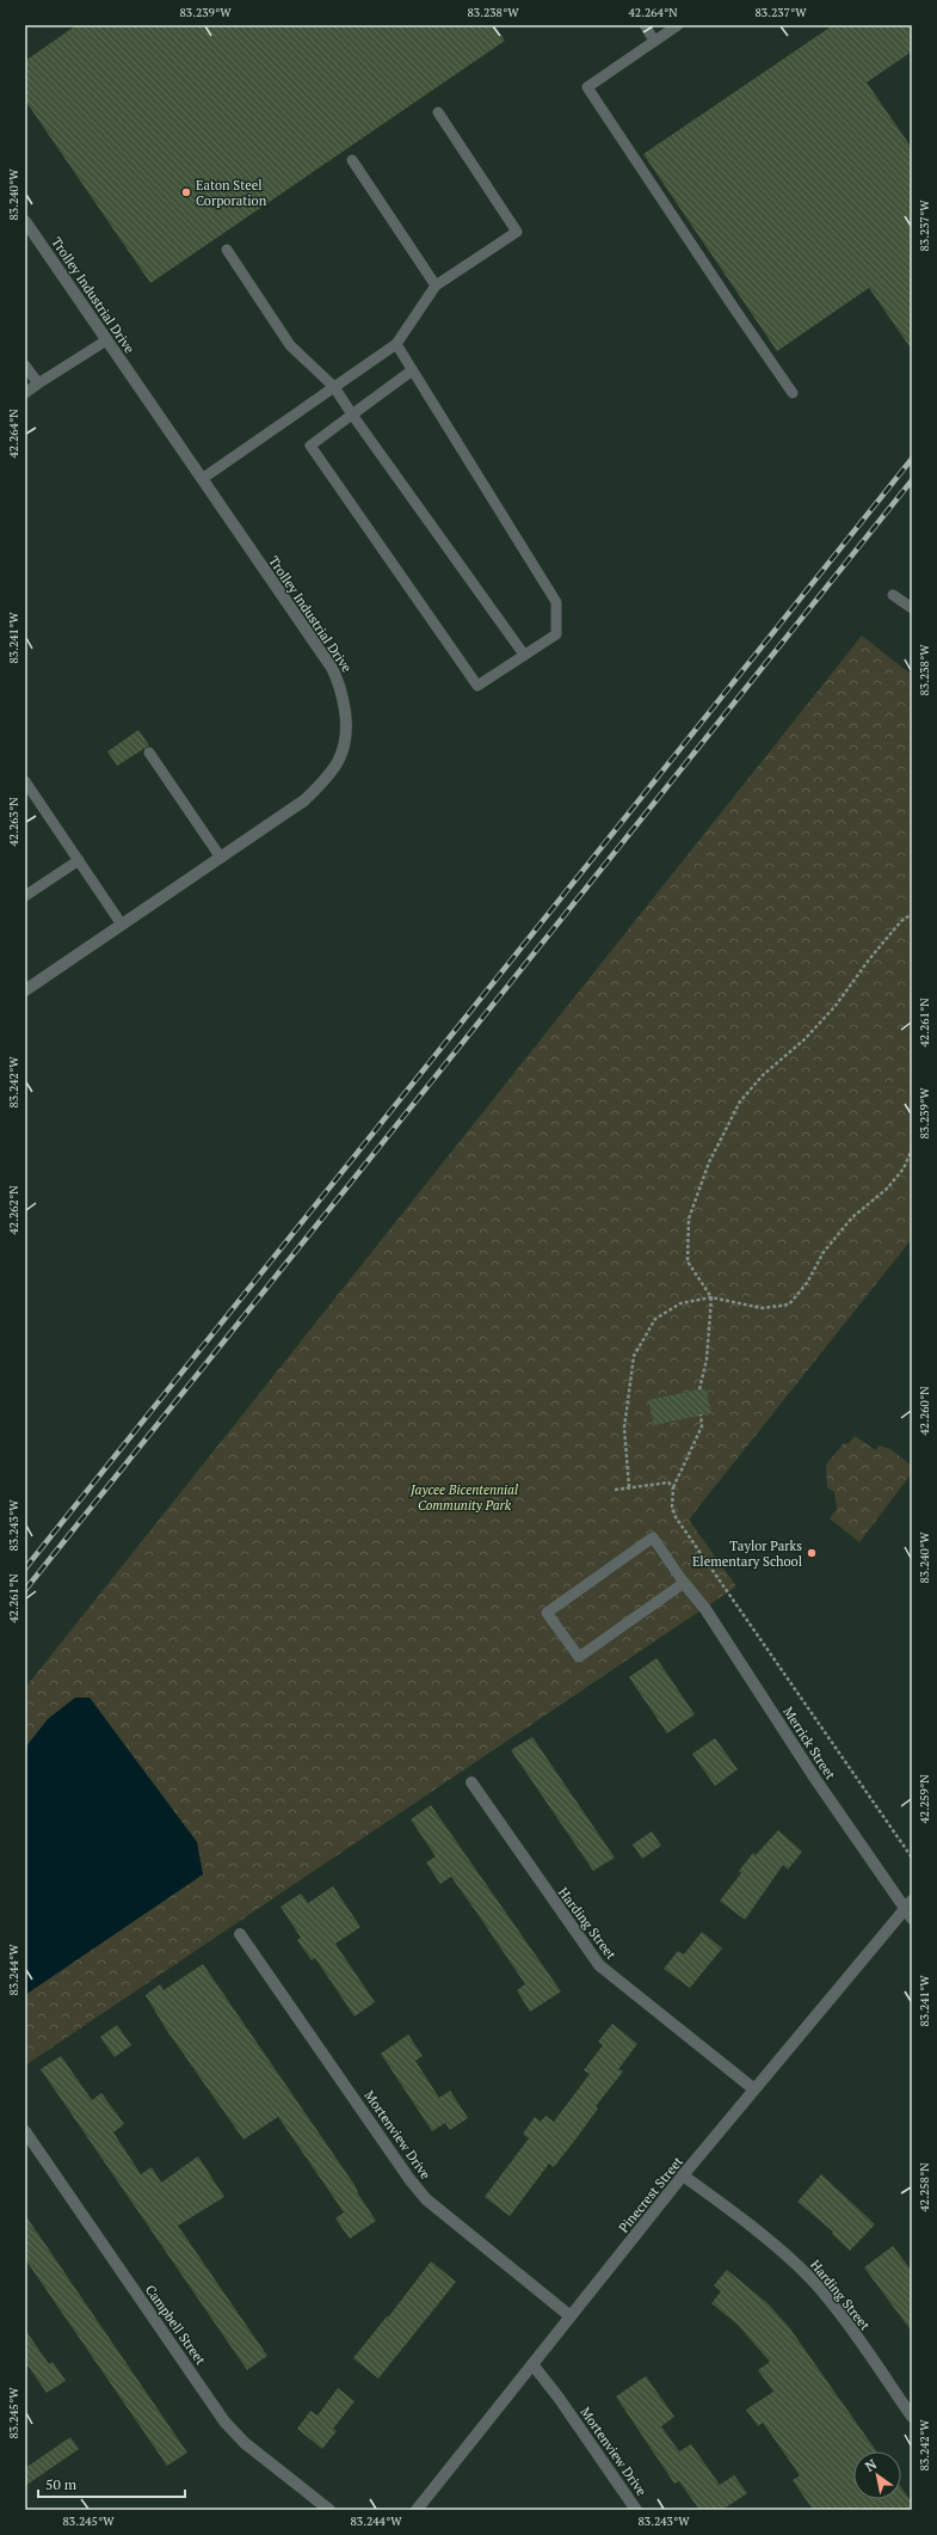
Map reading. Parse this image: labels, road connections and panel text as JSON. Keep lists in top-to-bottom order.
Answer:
{
  "streets": {
    "street": [
      "Trolley Industrial Drive",
      "Merrick Street",
      "Harding Street",
      "Mortenview Drive",
      "Pinecrest Street",
      "Campbell Street"
    ]
  },
  "crossings": [
    ["Merrick Street", "Pinecrest Street"],
    ["Harding Street", "Pinecrest Street"],
    ["Mortenview Drive", "Pinecrest Street"]
  ],
  "parks": ["Jaycee Bicentennial Community Park"],
  "places": ["Eaton Steel Corporation", "Taylor Parks Elementary School"],
  "scale_bar": "50 m",
  "north": "top left",
  "coordinates": [
    "83.239°W",
    "83.238°W",
    "42.264°N",
    "83.237°W",
    "83.240°W",
    "83.241°W",
    "42.263°N",
    "42.261°N",
    "83.242°W",
    "42.262°N",
    "42.260°N",
    "83.243°W",
    "42.259°N",
    "83.244°W",
    "42.258°N",
    "83.245°W"
  ]
}
